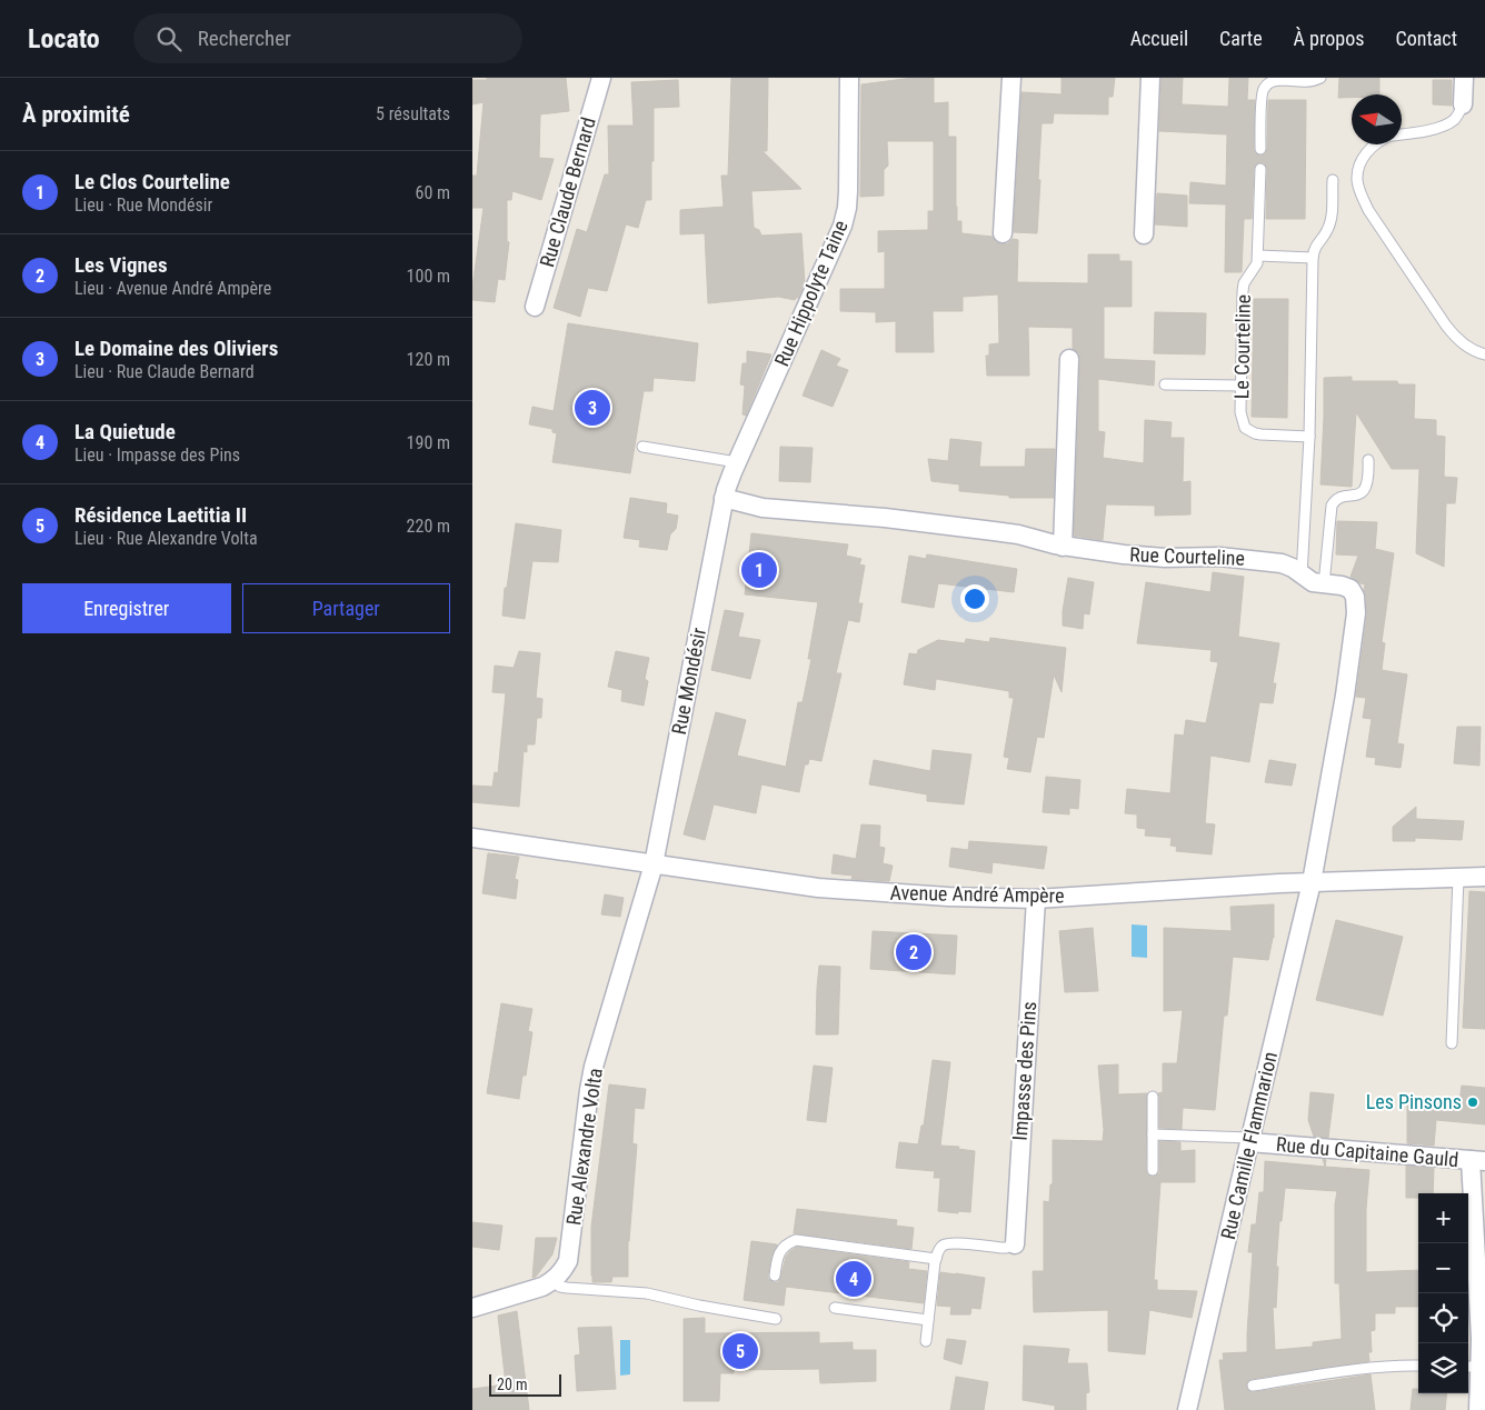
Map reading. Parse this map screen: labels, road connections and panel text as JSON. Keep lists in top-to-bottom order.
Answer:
{
  "streets": {
    "street": [
      "Rue Claude Bernard",
      "Rue Hippolyte Taine",
      "Rue Courteline",
      "Rue Mondésir",
      "Avenue André Ampère",
      "Impasse des Pins",
      "Rue Camille Flammarion",
      "Rue Alexandre Volta",
      "Rue du Capitaine Gauld"
    ],
    "lane": ["Le Courteline"]
  },
  "crossings": [
    ["Rue Hippolyte Taine", "Rue Courteline"],
    ["Rue Hippolyte Taine", "Rue Mondésir"],
    ["Rue Courteline", "Rue Mondésir"],
    ["Rue Courteline", "Avenue André Ampère"],
    ["Rue Courteline", "Rue Camille Flammarion"],
    ["Rue Mondésir", "Avenue André Ampère"],
    ["Rue Mondésir", "Rue Alexandre Volta"],
    ["Avenue André Ampère", "Impasse des Pins"],
    ["Avenue André Ampère", "Rue Camille Flammarion"],
    ["Avenue André Ampère", "Rue Alexandre Volta"],
    ["Rue Camille Flammarion", "Rue du Capitaine Gauld"]
  ],
  "places": ["Les Pinsons"],
  "scale_bar": "20 m",
  "north": "left",
  "page": {
    "header": "Locato",
    "search": "Rechercher",
    "nav": [
      "Accueil",
      "Carte",
      "À propos",
      "Contact"
    ],
    "heading": ["À proximité", "5 résultats"],
    "list": [
      {
        "mark": "1",
        "name": "Le Clos Courteline",
        "note": "Lieu · Rue Mondésir",
        "value": "60 m"
      },
      {
        "mark": "2",
        "name": "Les Vignes",
        "note": "Lieu · Avenue André Ampère",
        "value": "100 m"
      },
      {
        "mark": "3",
        "name": "Le Domaine des Oliviers",
        "note": "Lieu · Rue Claude Bernard",
        "value": "120 m"
      },
      {
        "mark": "4",
        "name": "La Quietude",
        "note": "Lieu · Impasse des Pins",
        "value": "190 m"
      },
      {
        "mark": "5",
        "name": "Résidence Laetitia II",
        "note": "Lieu · Rue Alexandre Volta",
        "value": "220 m"
      }
    ],
    "pins": [
      "3",
      "1",
      "2",
      "4",
      "5"
    ],
    "buttons": ["Enregistrer", "Partager"],
    "map_buttons": ["+", "−"],
    "scale": "20 m"
  }
}
